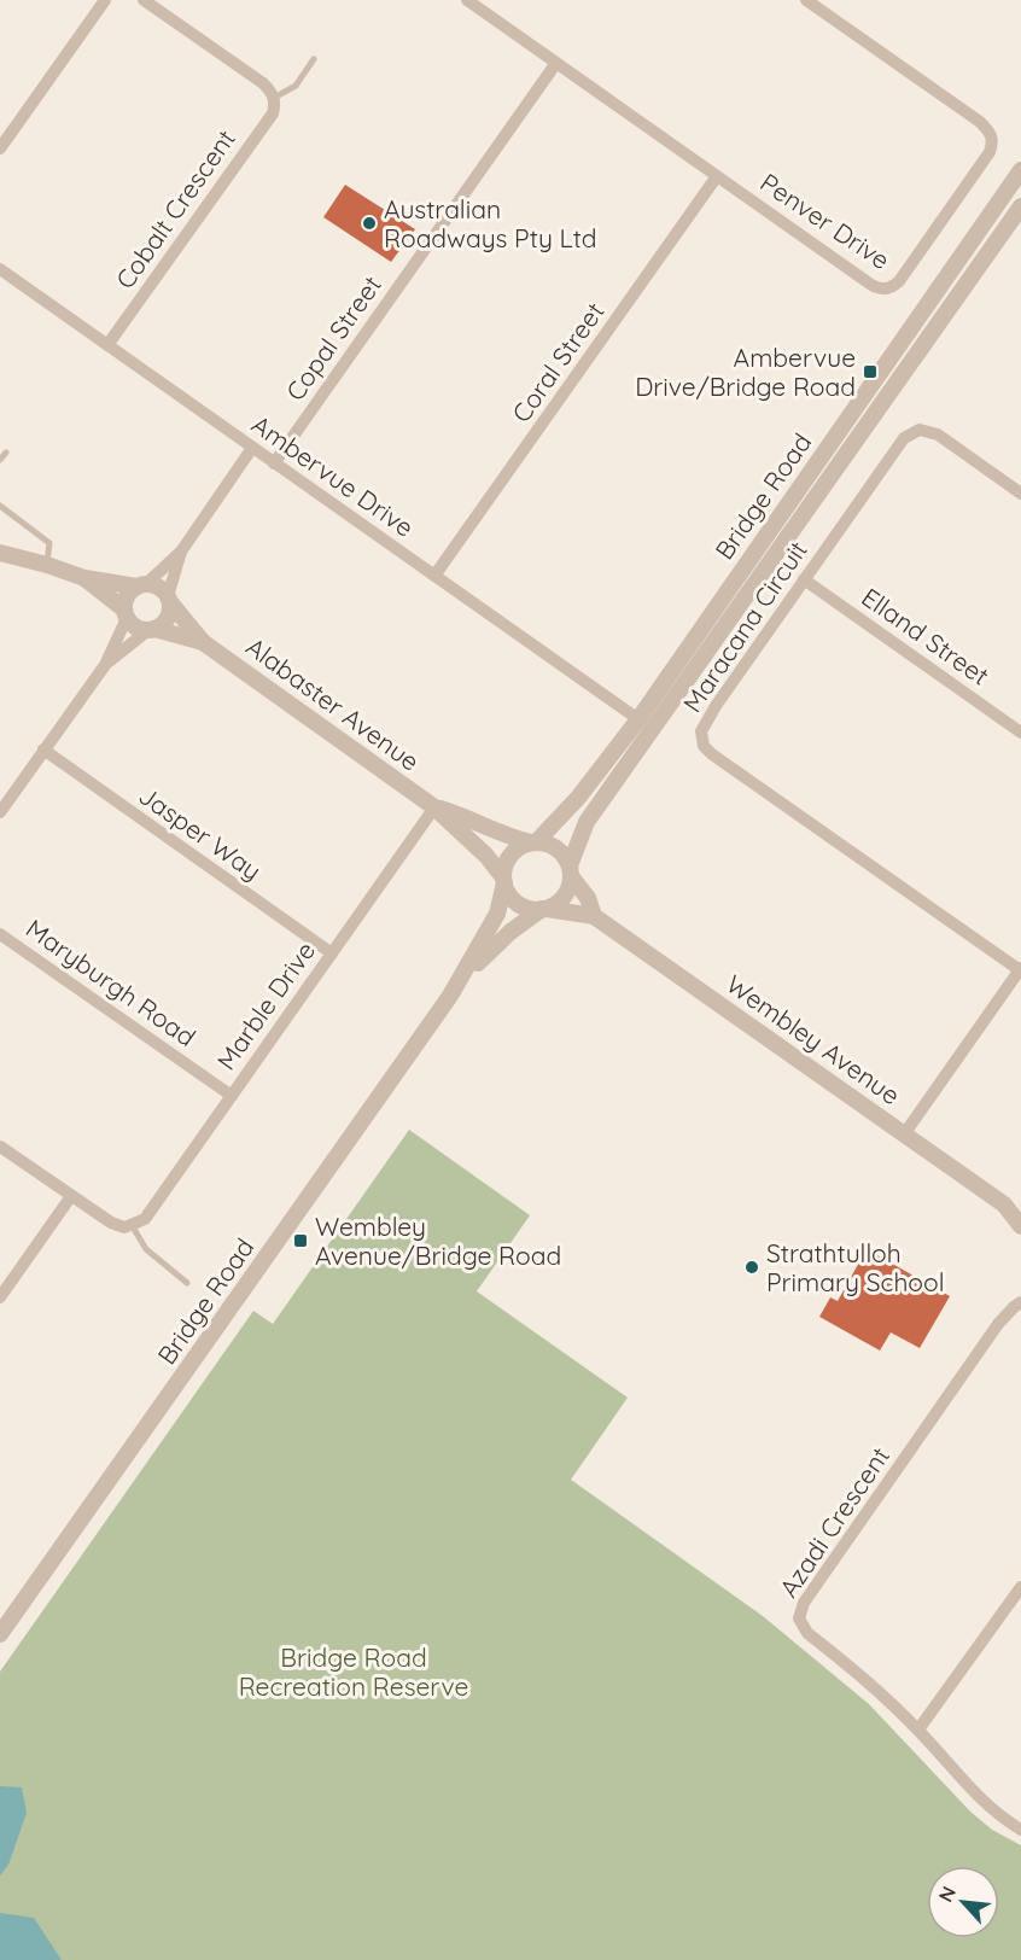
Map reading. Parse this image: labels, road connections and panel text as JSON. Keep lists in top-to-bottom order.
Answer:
{
  "streets": {
    "street": [
      "Cobalt Crescent",
      "Penver Drive",
      "Copal Street",
      "Coral Street",
      "Ambervue Drive",
      "Bridge Road",
      "Maracana Circuit",
      "Elland Street",
      "Alabaster Avenue",
      "Jasper Way",
      "Maryburgh Road",
      "Marble Drive",
      "Wembley Avenue",
      "Azadi Crescent"
    ]
  },
  "crossings": [
    ["Cobalt Crescent", "Ambervue Drive"],
    ["Penver Drive", "Copal Street"],
    ["Penver Drive", "Coral Street"],
    ["Copal Street", "Ambervue Drive"],
    ["Coral Street", "Ambervue Drive"],
    ["Ambervue Drive", "Bridge Road"],
    ["Bridge Road", "Alabaster Avenue"],
    ["Bridge Road", "Wembley Avenue"],
    ["Maracana Circuit", "Elland Street"],
    ["Alabaster Avenue", "Marble Drive"],
    ["Alabaster Avenue", "Wembley Avenue"],
    ["Jasper Way", "Marble Drive"],
    ["Maryburgh Road", "Marble Drive"]
  ],
  "parks": ["Bridge Road Recreation Reserve"],
  "places": {
    "other": ["Australian Roadways Pty Ltd", "Strathtulloh Primary School"],
    "transit": ["Ambervue Drive/Bridge Road", "Wembley Avenue/Bridge Road"]
  },
  "north": "top left"
}
